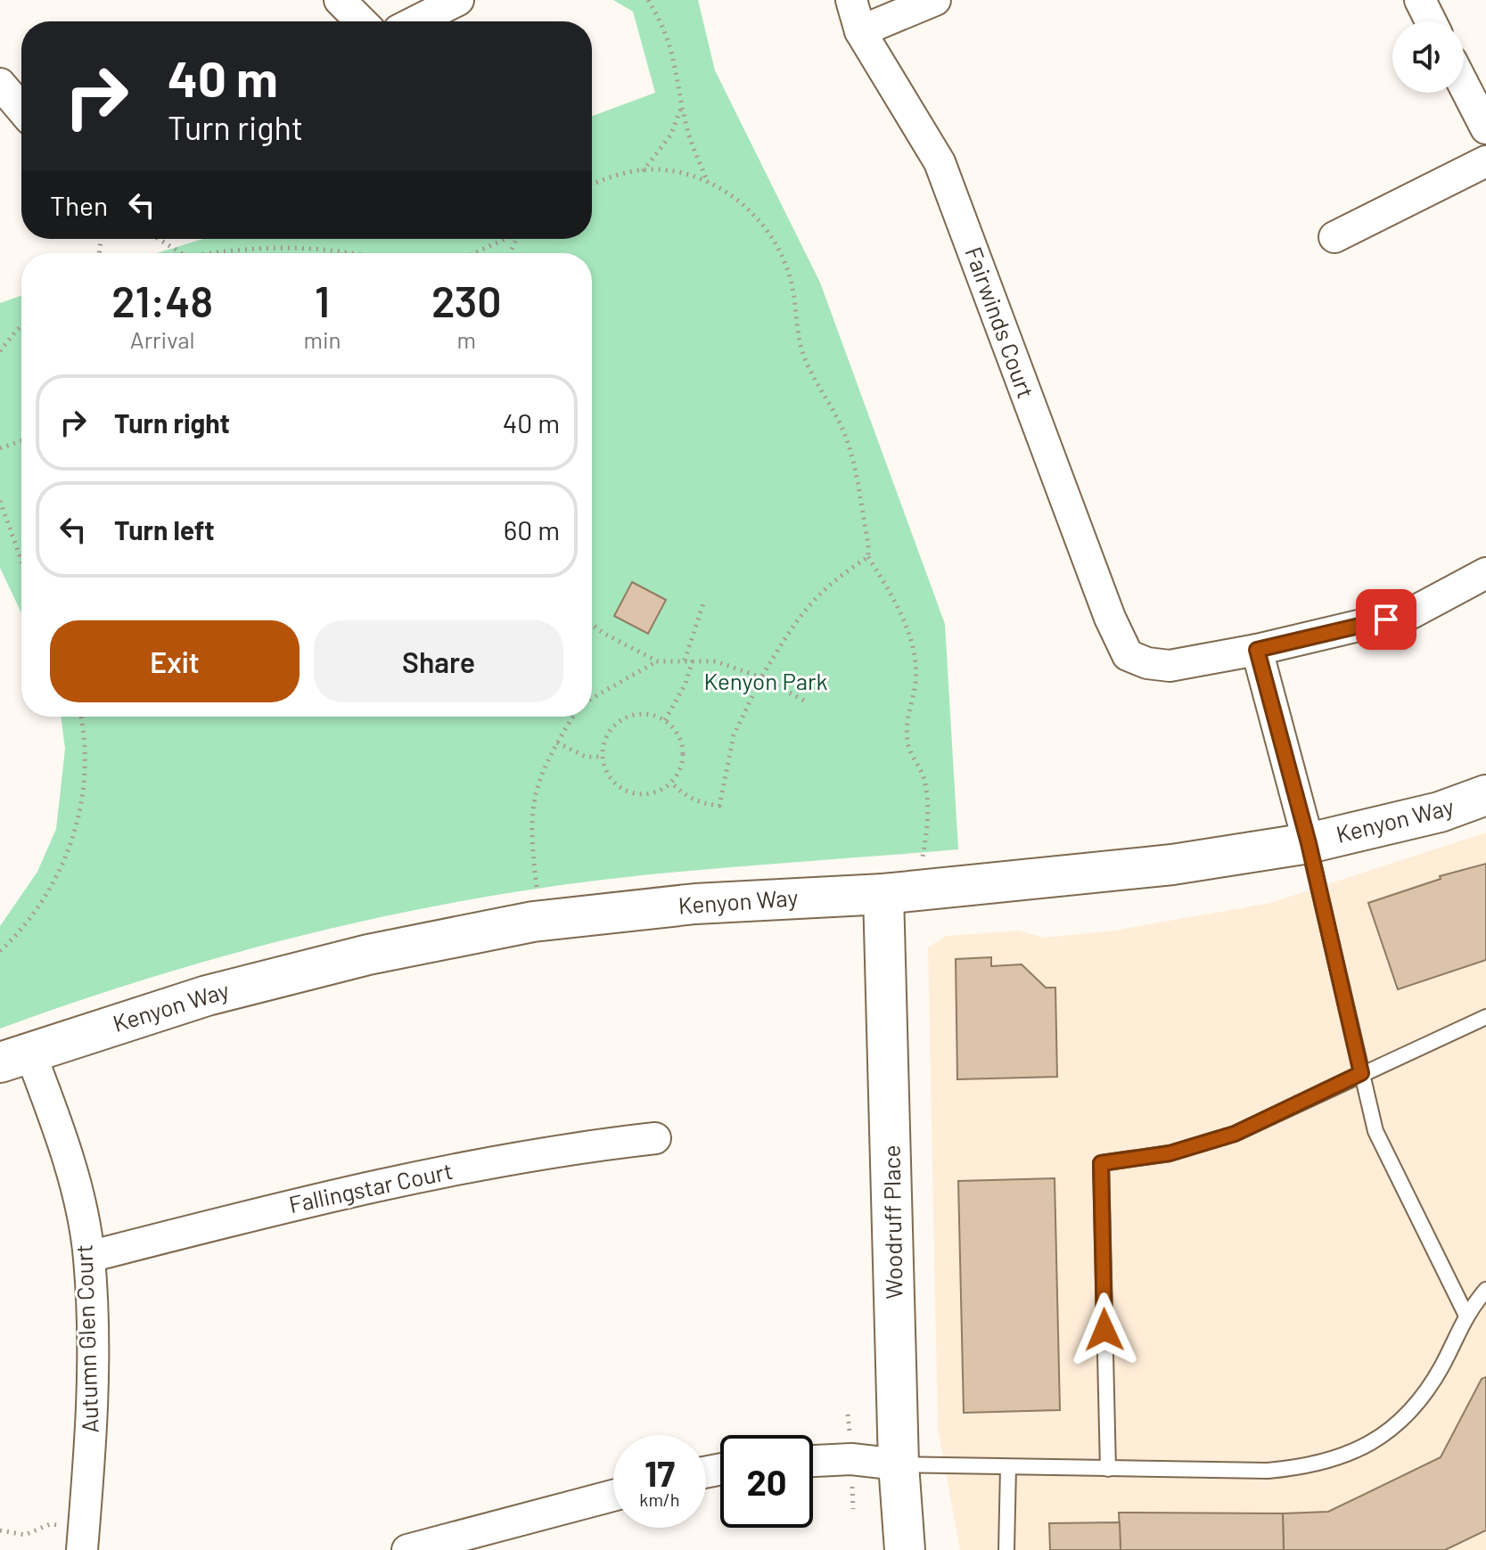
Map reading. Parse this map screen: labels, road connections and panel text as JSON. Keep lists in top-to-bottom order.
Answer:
{
  "streets": {
    "street": [
      "Fairwinds Court",
      "Kenyon Way",
      "Fallingstar Court",
      "Woodruff Place",
      "Autumn Glen Court"
    ]
  },
  "crossings": [
    ["Kenyon Way", "Woodruff Place"],
    ["Kenyon Way", "Autumn Glen Court"],
    ["Fallingstar Court", "Autumn Glen Court"]
  ],
  "parks": ["Kenyon Park"],
  "page": {
    "turn": ["40 m", "Turn right"],
    "then": "Then",
    "eta": [
      "21:48",
      "Arrival",
      "1",
      "min",
      "230",
      "m"
    ],
    "list": [
      {
        "name": "Turn right",
        "value": "40 m"
      },
      {
        "name": "Turn left",
        "value": "60 m"
      }
    ],
    "buttons": ["Exit", "Share"],
    "speed": "17 km/h",
    "limit": "20"
  }
}
